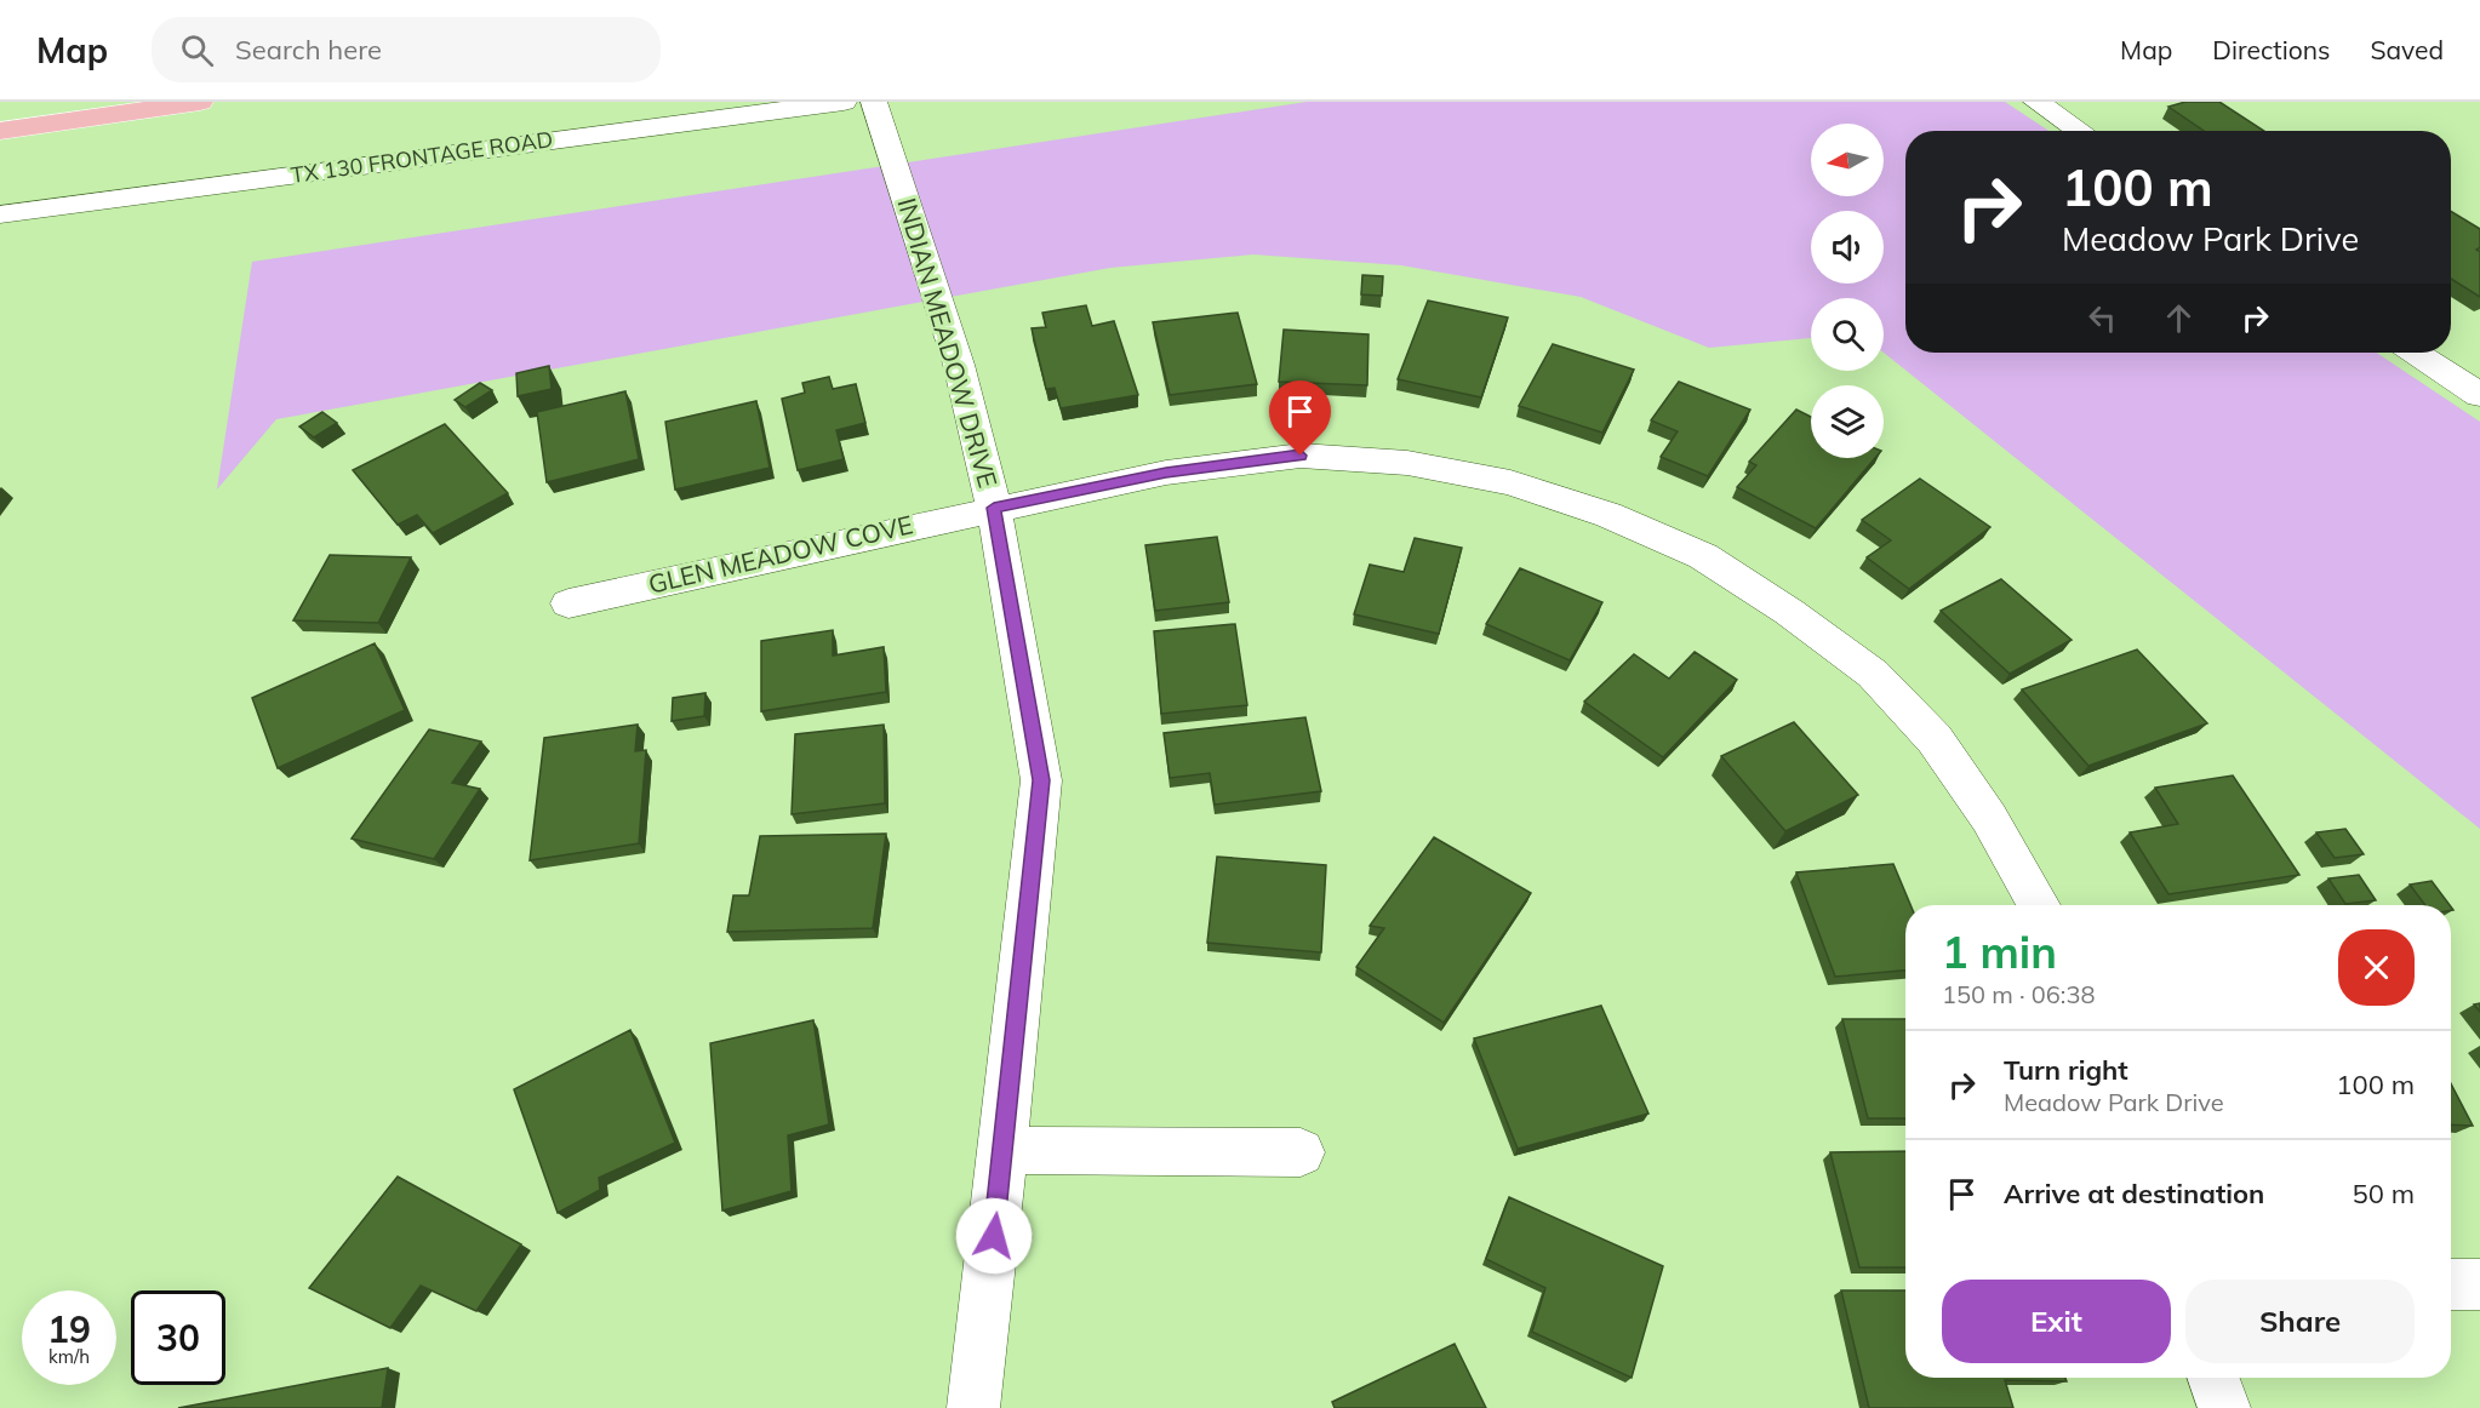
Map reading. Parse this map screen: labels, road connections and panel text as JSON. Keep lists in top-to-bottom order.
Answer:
{
  "streets": {
    "street": ["TX 130 FRONTAGE ROAD", "INDIAN MEADOW DRIVE", "GLEN MEADOW COVE"]
  },
  "crossings": [
    ["INDIAN MEADOW DRIVE", "GLEN MEADOW COVE"]
  ],
  "north": "left",
  "page": {
    "header": "Map",
    "search": "Search here",
    "nav": ["Map", "Directions", "Saved"],
    "turn": ["100 m", "Meadow Park Drive"],
    "heading": ["1 min", "150 m · 06:38"],
    "list": [
      {
        "name": "Turn right",
        "note": "Meadow Park Drive",
        "value": "100 m"
      },
      {
        "name": "Arrive at destination",
        "value": "50 m"
      }
    ],
    "buttons": ["Exit", "Share"],
    "speed": "19 km/h",
    "limit": "30"
  }
}
